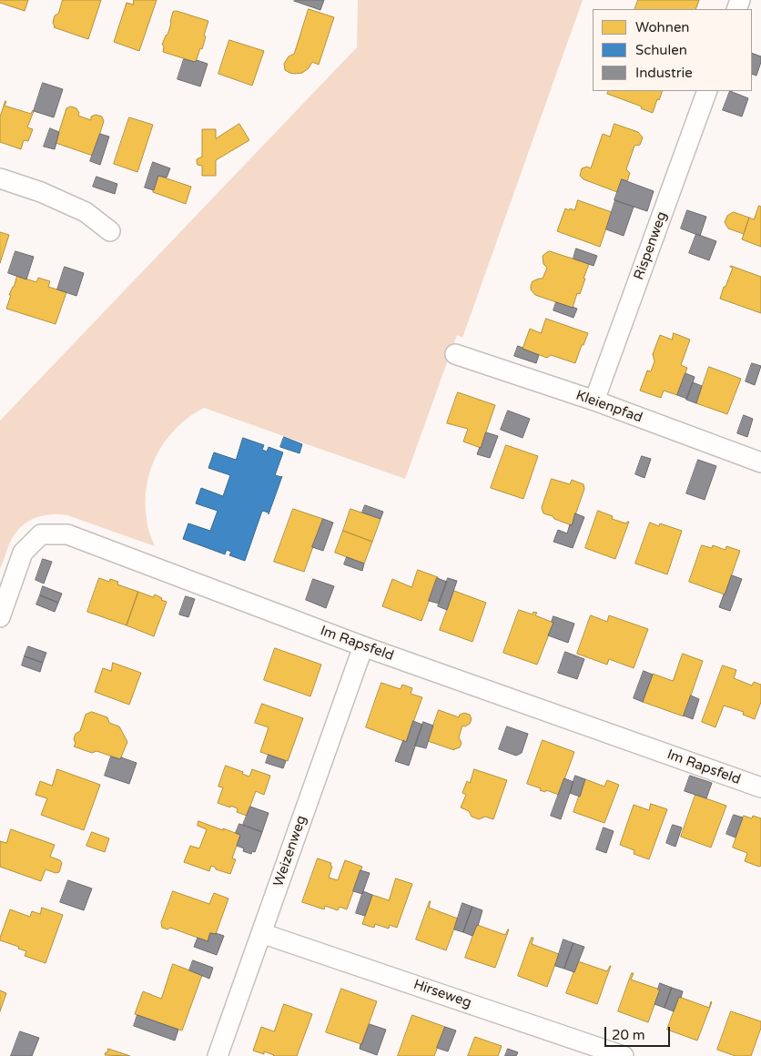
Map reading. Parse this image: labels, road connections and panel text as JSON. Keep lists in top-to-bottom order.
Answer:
{
  "streets": {
    "street": [
      "Rispenweg",
      "Kleienpfad",
      "Im Rapsfeld",
      "Weizenweg",
      "Hirseweg"
    ]
  },
  "crossings": [
    ["Rispenweg", "Kleienpfad"],
    ["Im Rapsfeld", "Weizenweg"],
    ["Weizenweg", "Hirseweg"]
  ],
  "legend": ["Wohnen", "Schulen", "Industrie"],
  "scale_bar": "20 m"
}
